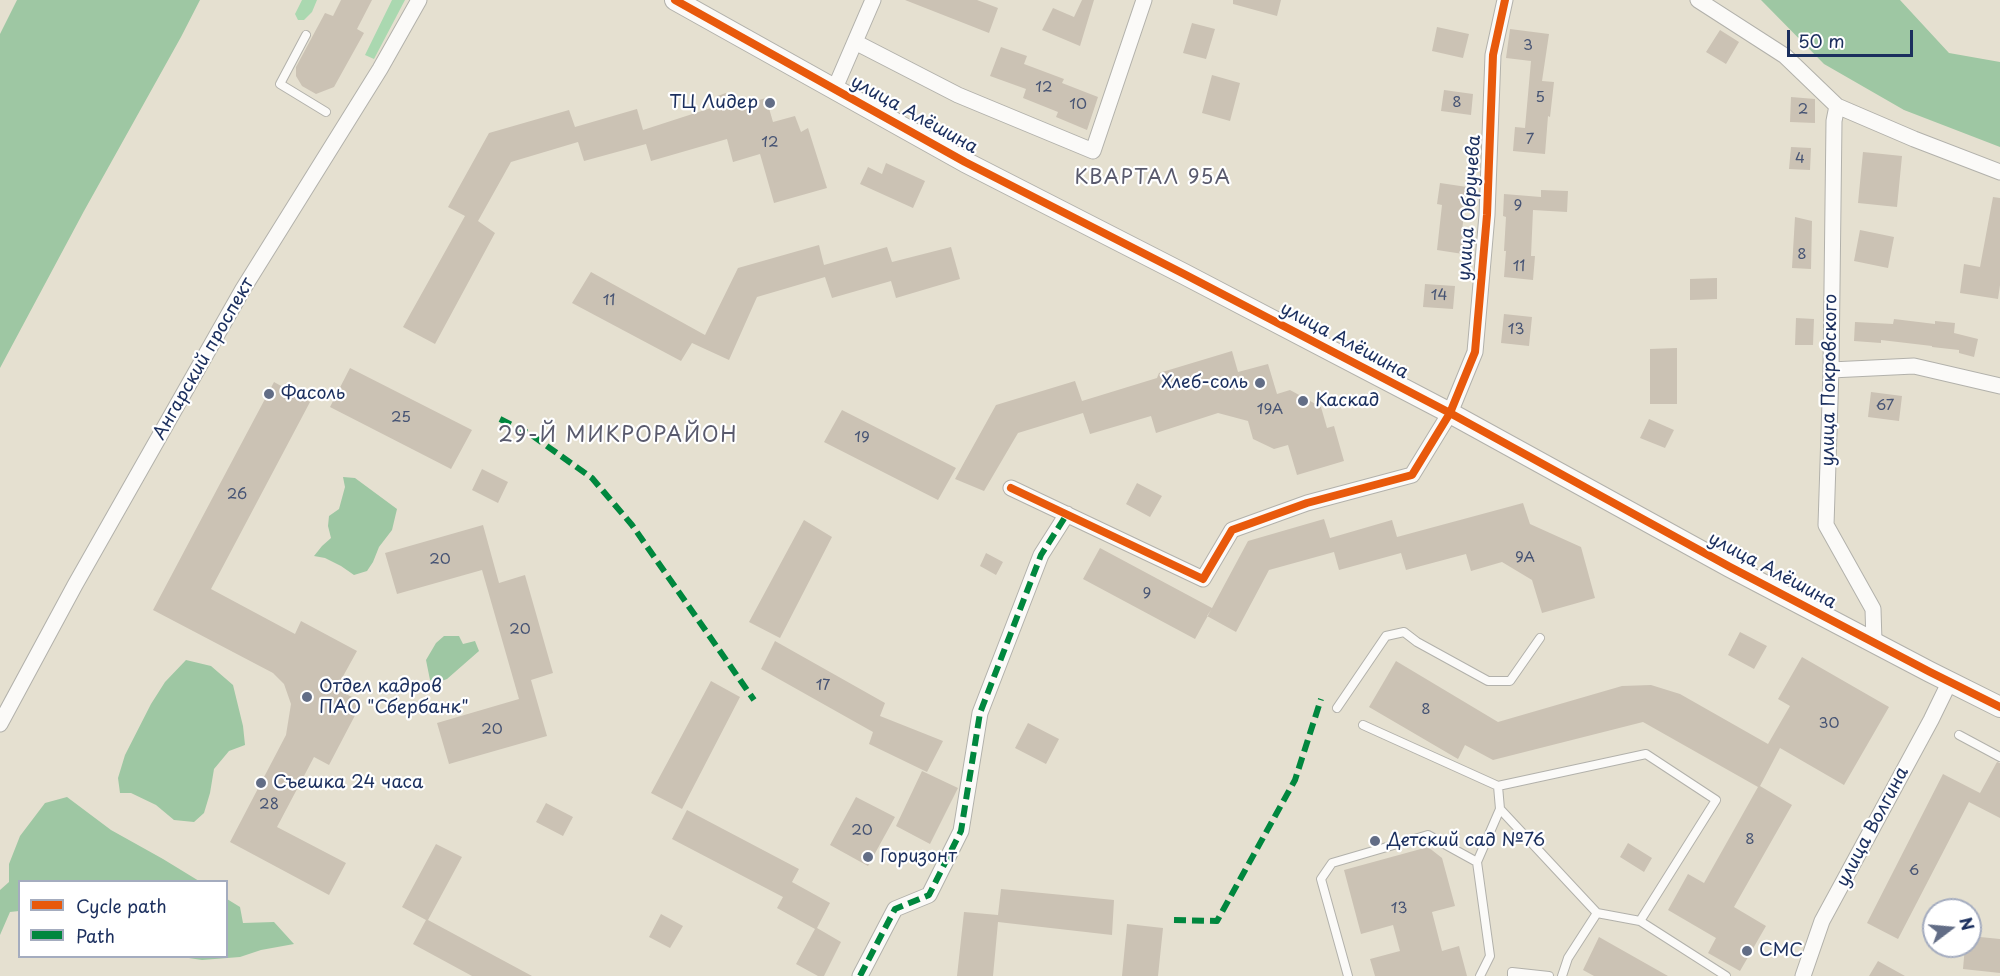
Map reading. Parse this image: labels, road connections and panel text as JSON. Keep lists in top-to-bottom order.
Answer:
{
  "streets": {
    "street": [
      "улица Алёшина",
      "улица Обручева",
      "Ангарский проспект",
      "улица Покровского",
      "улица Волгина"
    ]
  },
  "crossings": [
    ["улица Алёшина", "улица Обручева"],
    ["улица Алёшина", "улица Покровского"],
    ["улица Алёшина", "улица Волгина"]
  ],
  "districts": ["КВАРТАЛ 95А", "29-Й МИКРОРАЙОН"],
  "places": [
    "ТЦ Лидер",
    "Хлеб-соль",
    "Фасоль",
    "Каскад",
    "Отдел кадров ПАО \"Сбербанк\"",
    "Съешка 24 часа",
    "Детский сад №76",
    "Горизонт",
    "СМС"
  ],
  "house_numbers": [
    "3",
    "12",
    "5",
    "8",
    "10",
    "2",
    "7",
    "12",
    "4",
    "9",
    "8",
    "11",
    "14",
    "11",
    "13",
    "67",
    "19А",
    "25",
    "19",
    "26",
    "9А",
    "20",
    "9",
    "20",
    "17",
    "8",
    "30",
    "20",
    "28",
    "20",
    "8",
    "6",
    "13"
  ],
  "legend": ["Cycle path", "Path"],
  "scale_bar": "50 m",
  "north": "right"
}
